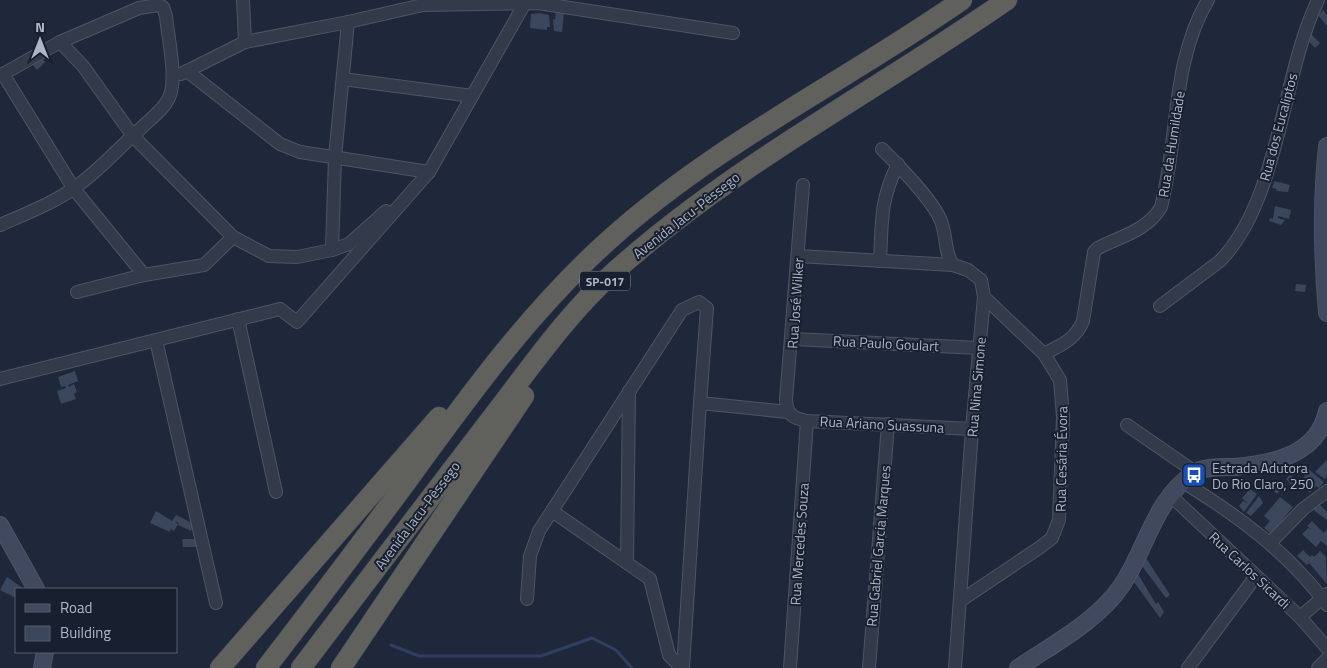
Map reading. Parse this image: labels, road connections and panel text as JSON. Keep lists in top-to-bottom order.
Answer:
{
  "streets": {
    "highway": ["Avenida Jacu-Pêssego", "SP-017"],
    "street": [
      "Rua dos Eucaliptos",
      "Rua da Humildade",
      "Rua José Wilker",
      "Rua Paulo Goulart",
      "Rua Nina Simone",
      "Rua Ariano Suassuna",
      "Rua Cesária Évora",
      "Rua Mercedes Souza",
      "Rua Gabriel Garcia Marques",
      "Rua Carlos Sicardi"
    ]
  },
  "crossings": [
    ["Rua da Humildade", "Rua Cesária Évora"],
    ["Rua José Wilker", "Rua Paulo Goulart"],
    ["Rua José Wilker", "Rua Ariano Suassuna"],
    ["Rua Paulo Goulart", "Rua Nina Simone"],
    ["Rua Nina Simone", "Rua Ariano Suassuna"],
    ["Rua Nina Simone", "Rua Cesária Évora"],
    ["Rua Ariano Suassuna", "Rua Mercedes Souza"],
    ["Rua Ariano Suassuna", "Rua Gabriel Garcia Marques"]
  ],
  "places": {
    "bus stop": ["Estrada Adutora Do Rio Claro, 250"]
  },
  "legend": ["Road", "Building"],
  "north": "top"
}
